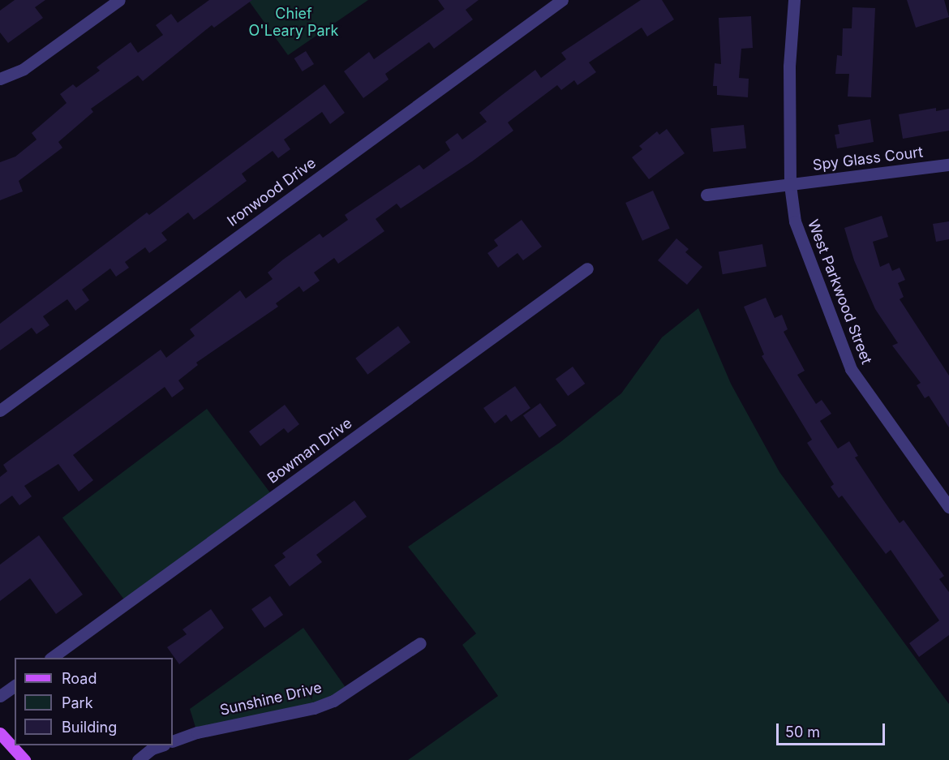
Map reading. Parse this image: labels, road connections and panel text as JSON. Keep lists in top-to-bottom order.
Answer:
{
  "streets": {
    "street": [
      "Spy Glass Court",
      "Ironwood Drive",
      "West Parkwood Street",
      "Bowman Drive",
      "Sunshine Drive"
    ]
  },
  "crossings": [
    ["Spy Glass Court", "West Parkwood Street"]
  ],
  "parks": ["Chief O'Leary Park"],
  "legend": ["Road", "Park", "Building"],
  "scale_bar": "50 m"
}
